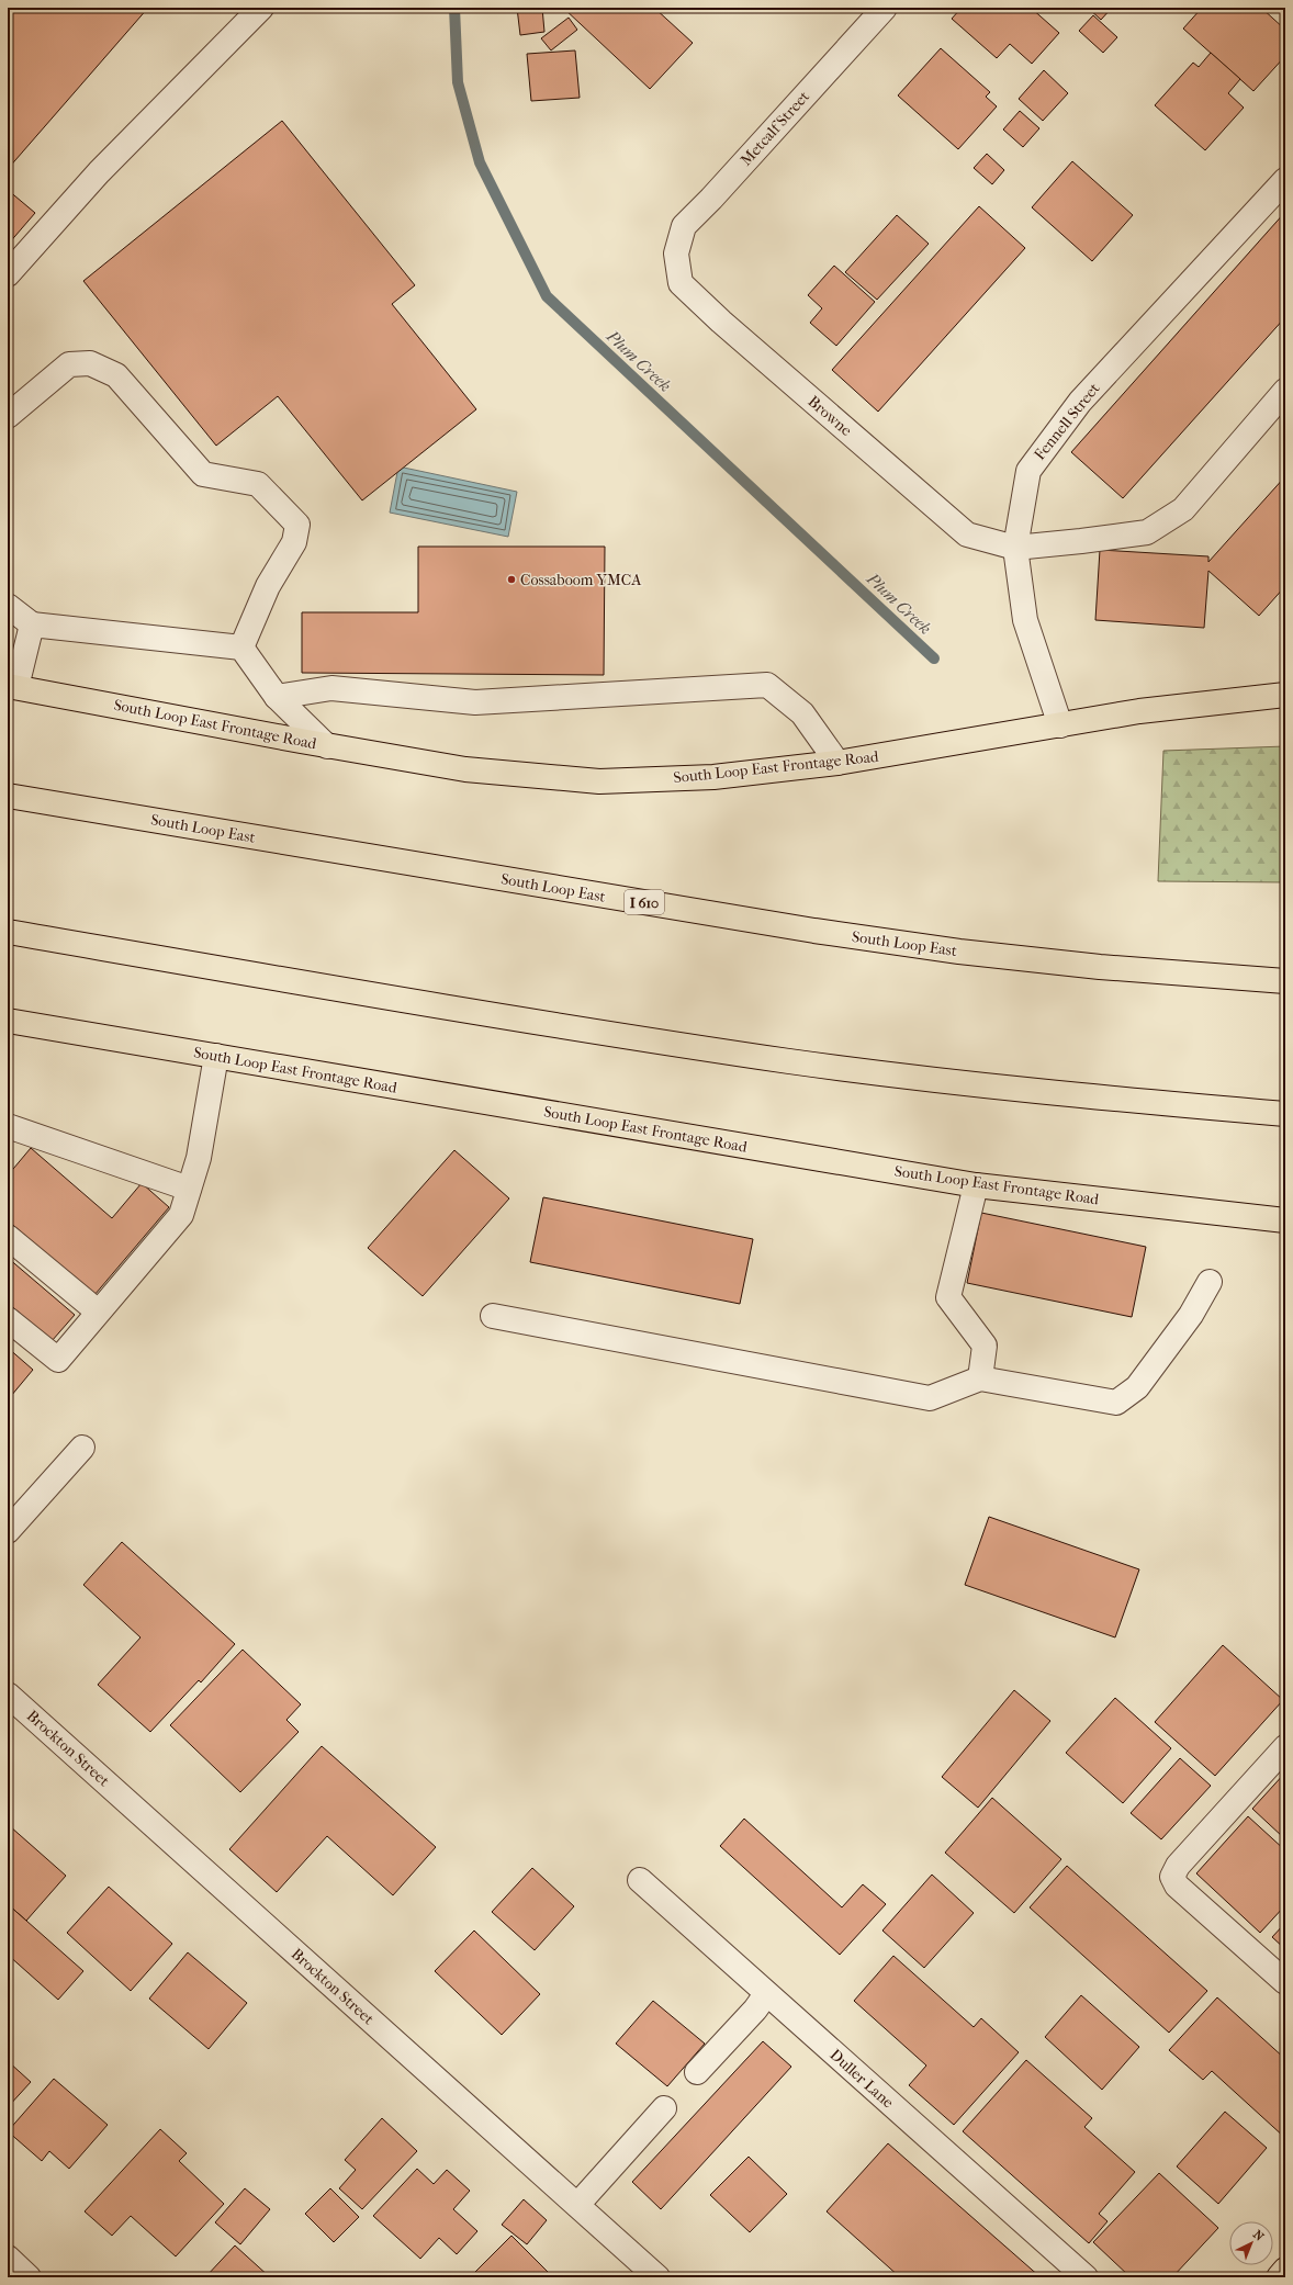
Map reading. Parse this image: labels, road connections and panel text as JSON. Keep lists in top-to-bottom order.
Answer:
{
  "streets": {
    "main road": ["South Loop East Frontage Road", "South Loop East", "I 610"],
    "street": [
      "Metcalf Street",
      "Browne",
      "Fennell Street",
      "Brockton Street",
      "Duller Lane"
    ]
  },
  "crossings": [
    ["Metcalf Street", "Browne"],
    ["Browne", "Fennell Street"],
    ["Fennell Street", "South Loop East Frontage Road"]
  ],
  "water": ["Plum Creek"],
  "places": ["Cossaboom YMCA"],
  "north": "top right"
}
